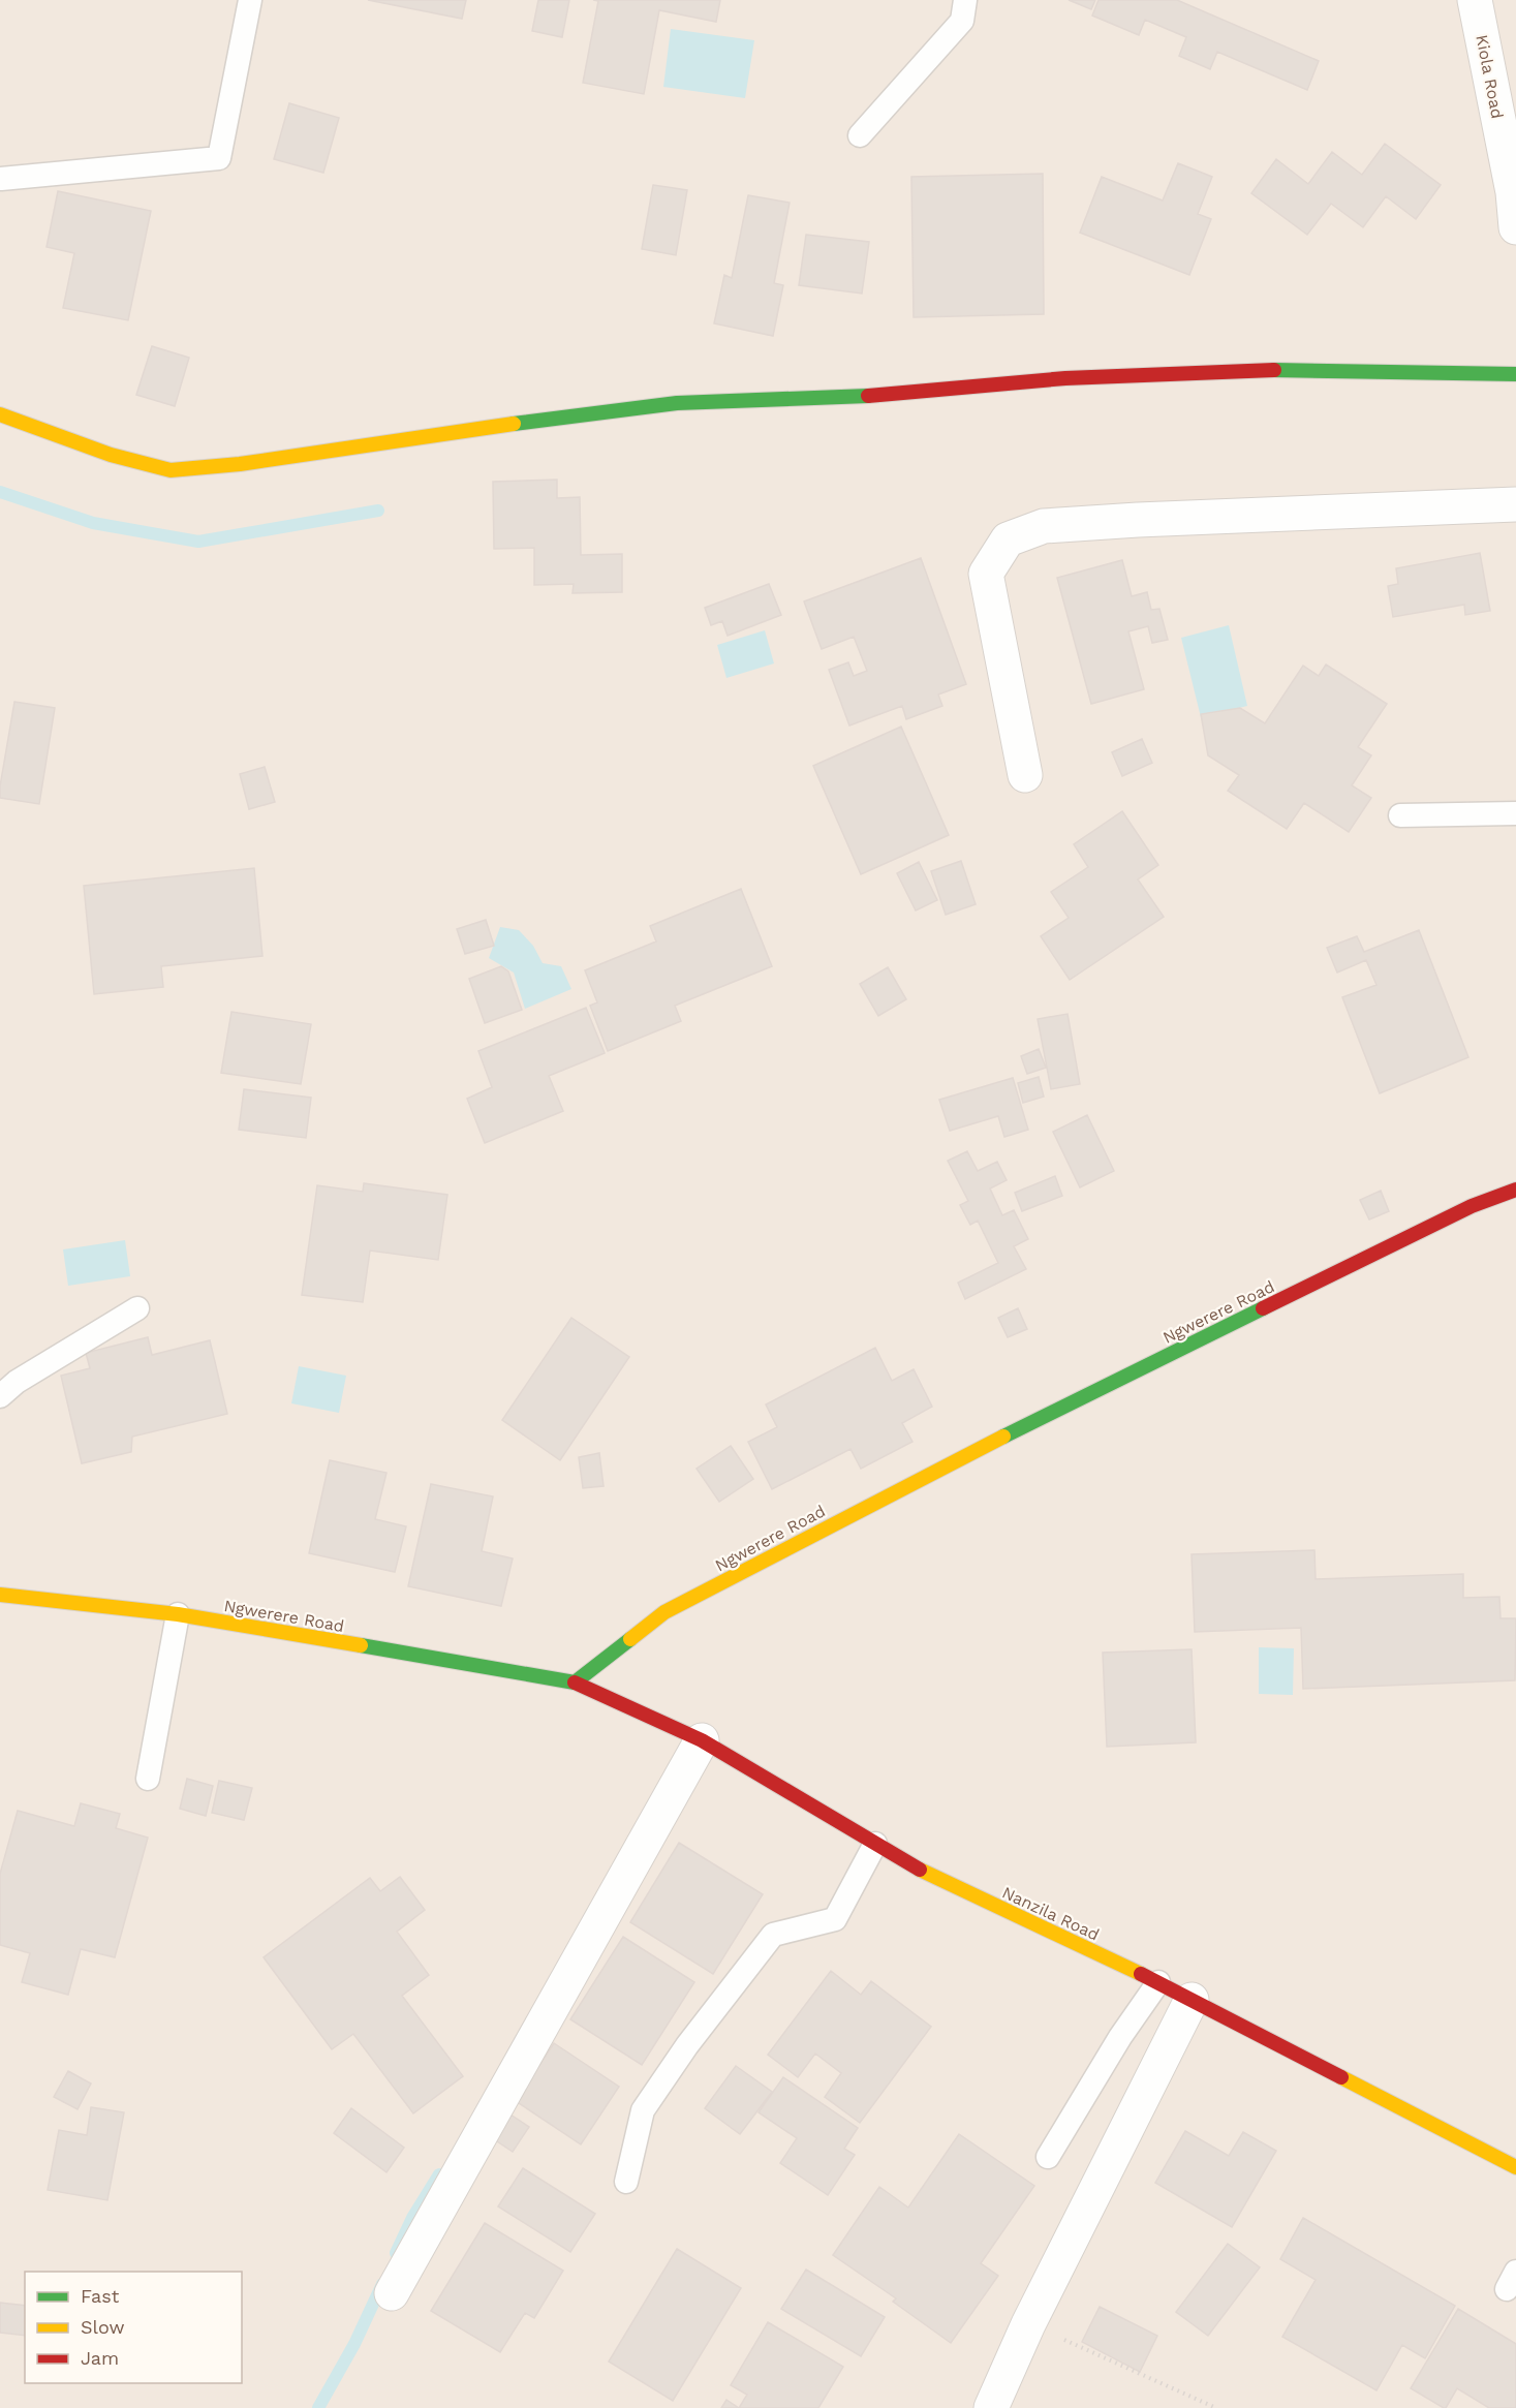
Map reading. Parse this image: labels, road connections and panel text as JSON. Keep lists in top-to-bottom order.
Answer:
{
  "streets": {
    "street": ["Kiola Road", "Ngwerere Road", "Nanzila Road"]
  },
  "crossings": [
    ["Ngwerere Road", "Nanzila Road"]
  ],
  "legend": ["Fast", "Slow", "Jam"]
}
